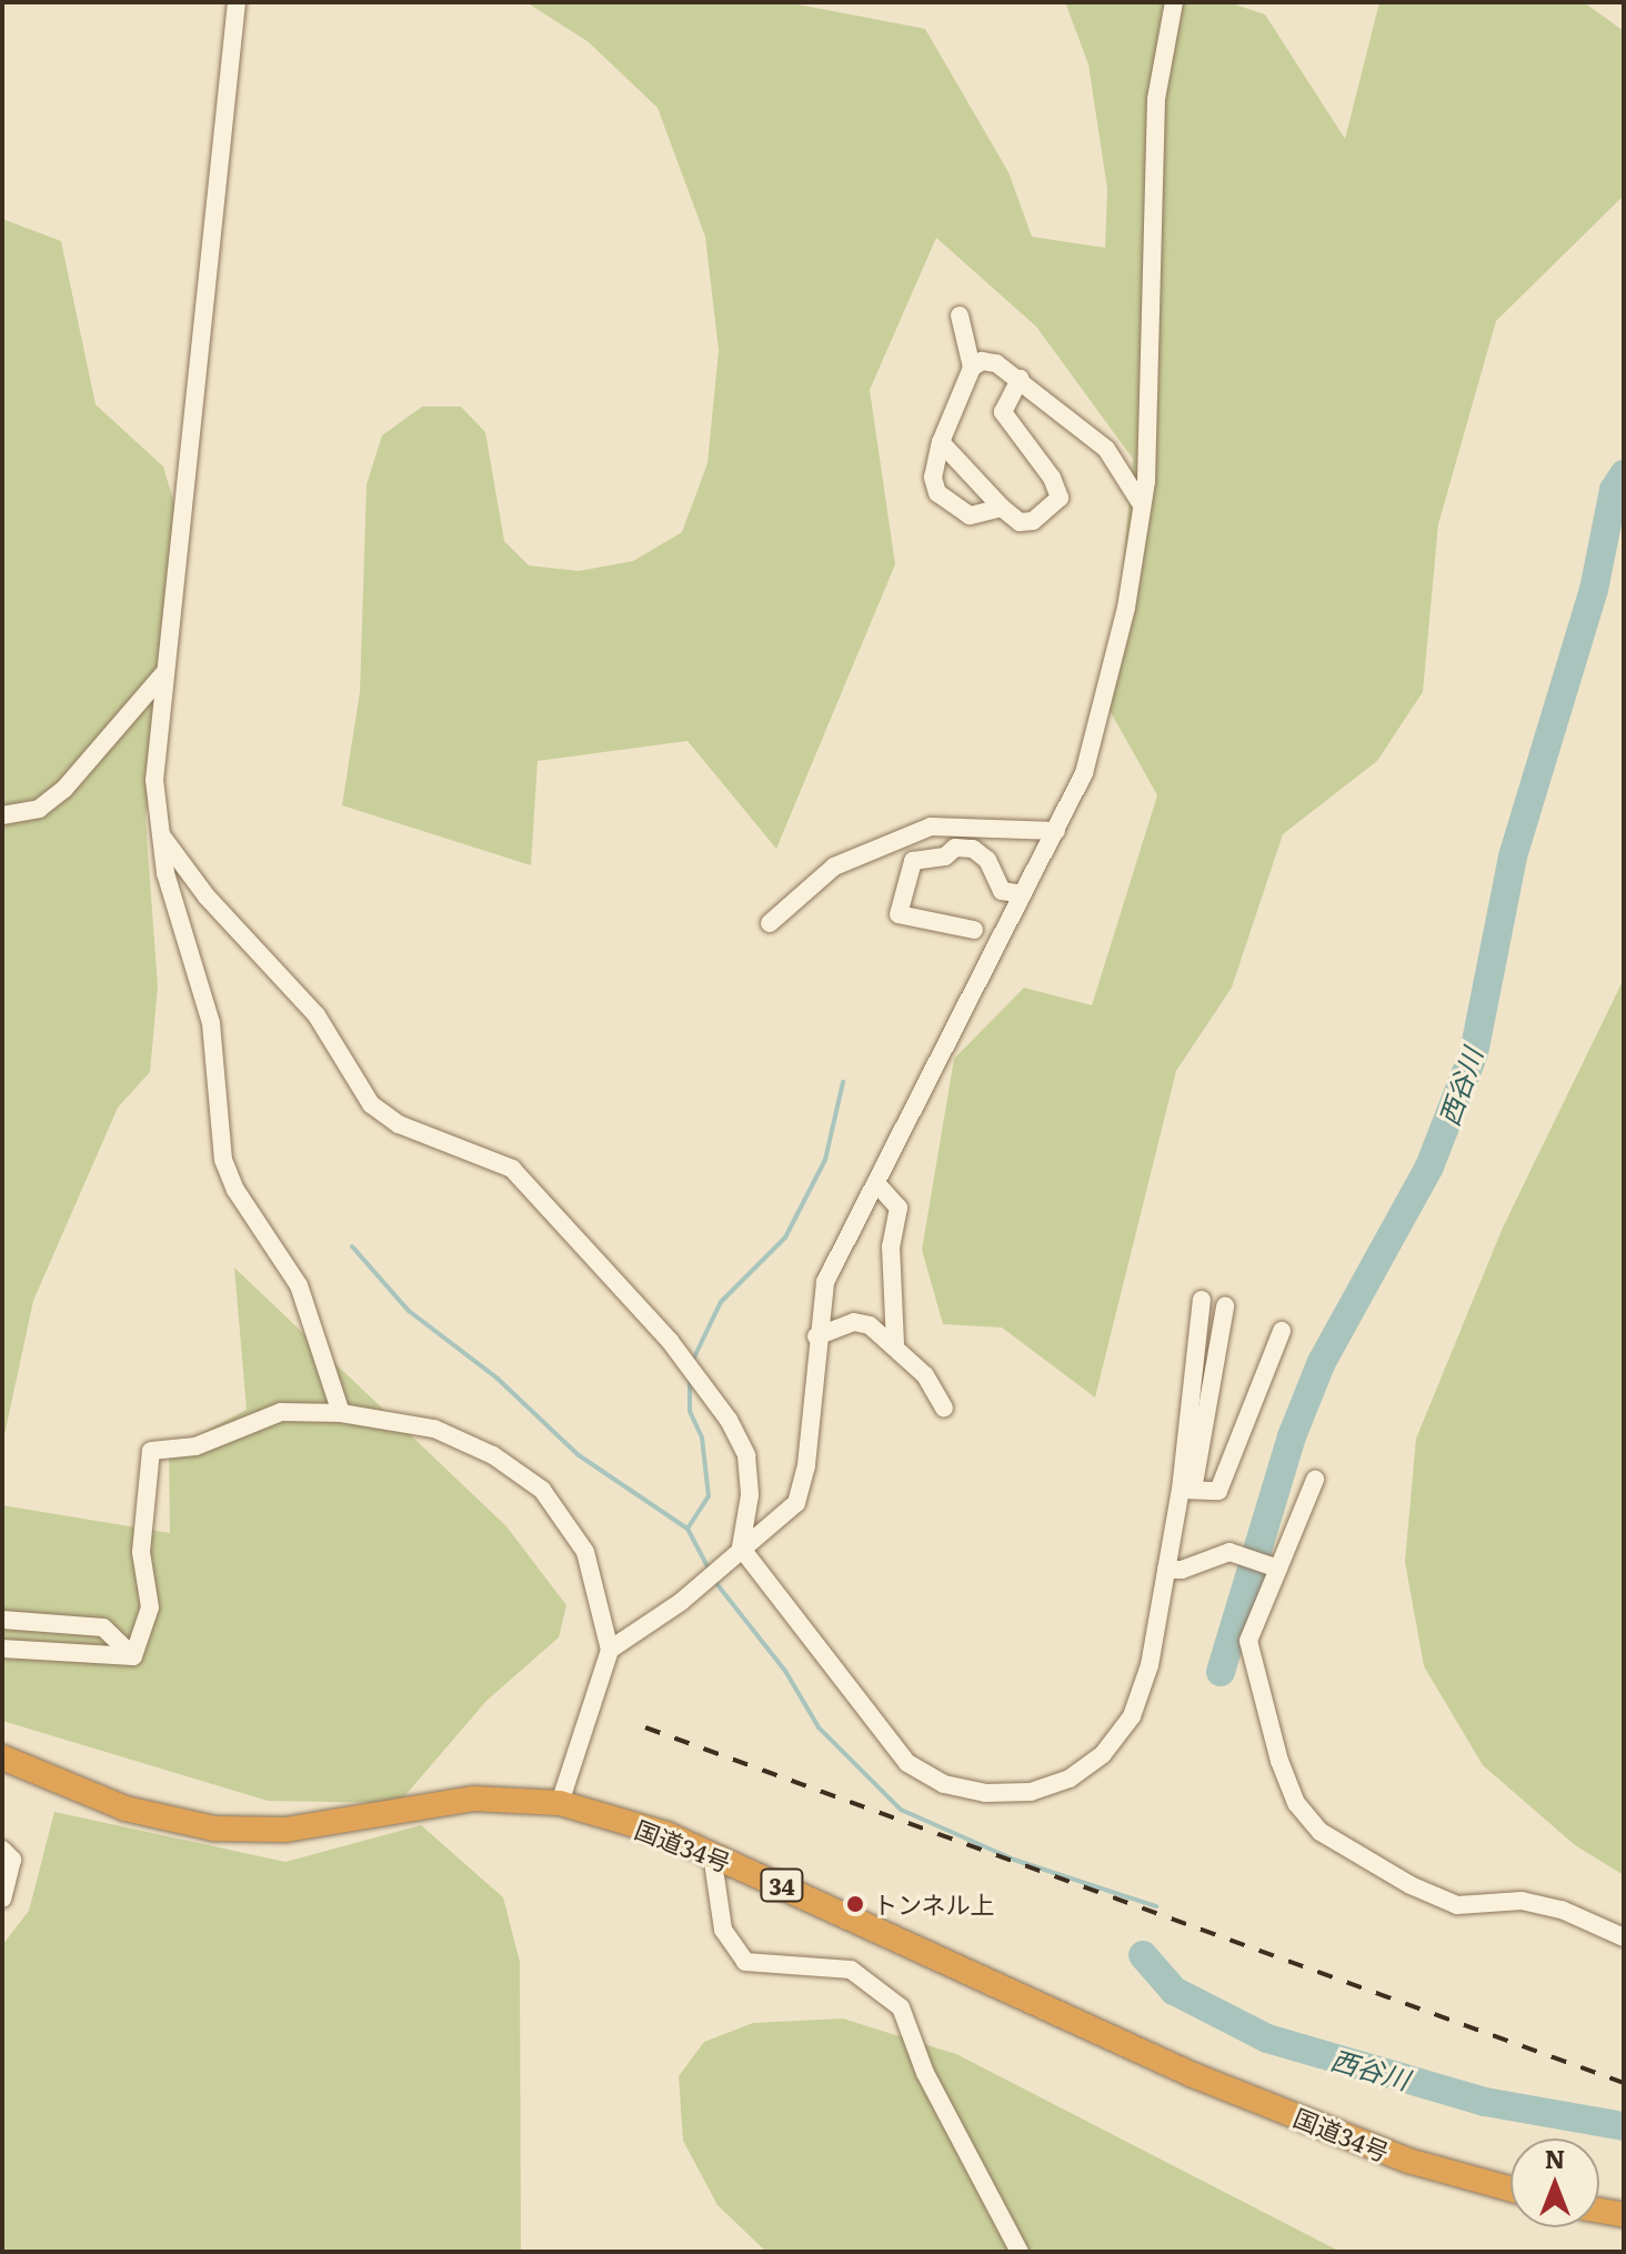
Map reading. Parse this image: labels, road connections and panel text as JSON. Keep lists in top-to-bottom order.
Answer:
{
  "streets": {
    "highway": ["国道34号", "34"]
  },
  "water": ["西谷川"],
  "places": ["トンネル上"],
  "north": "top"
}
